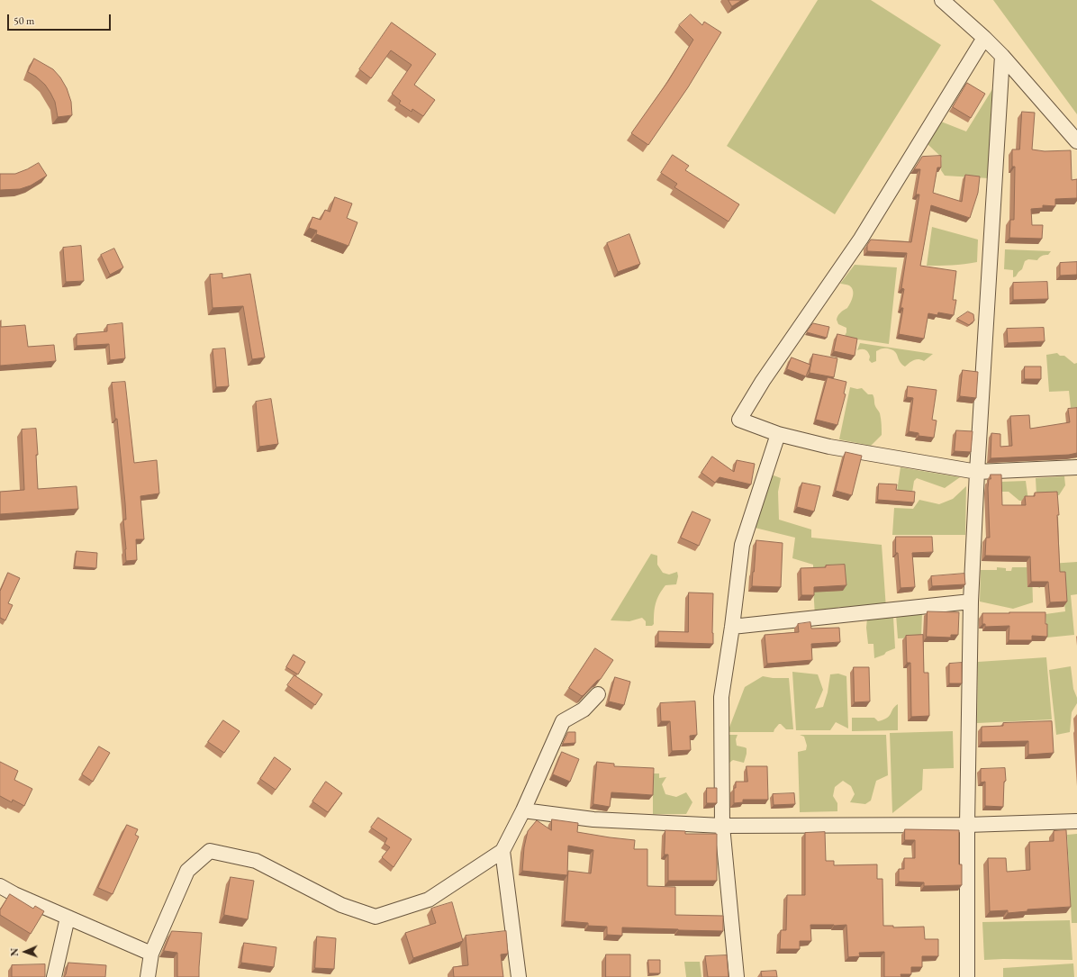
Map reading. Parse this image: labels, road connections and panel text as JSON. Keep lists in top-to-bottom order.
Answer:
{
  "scale_bar": "50 m",
  "north": "left"
}
